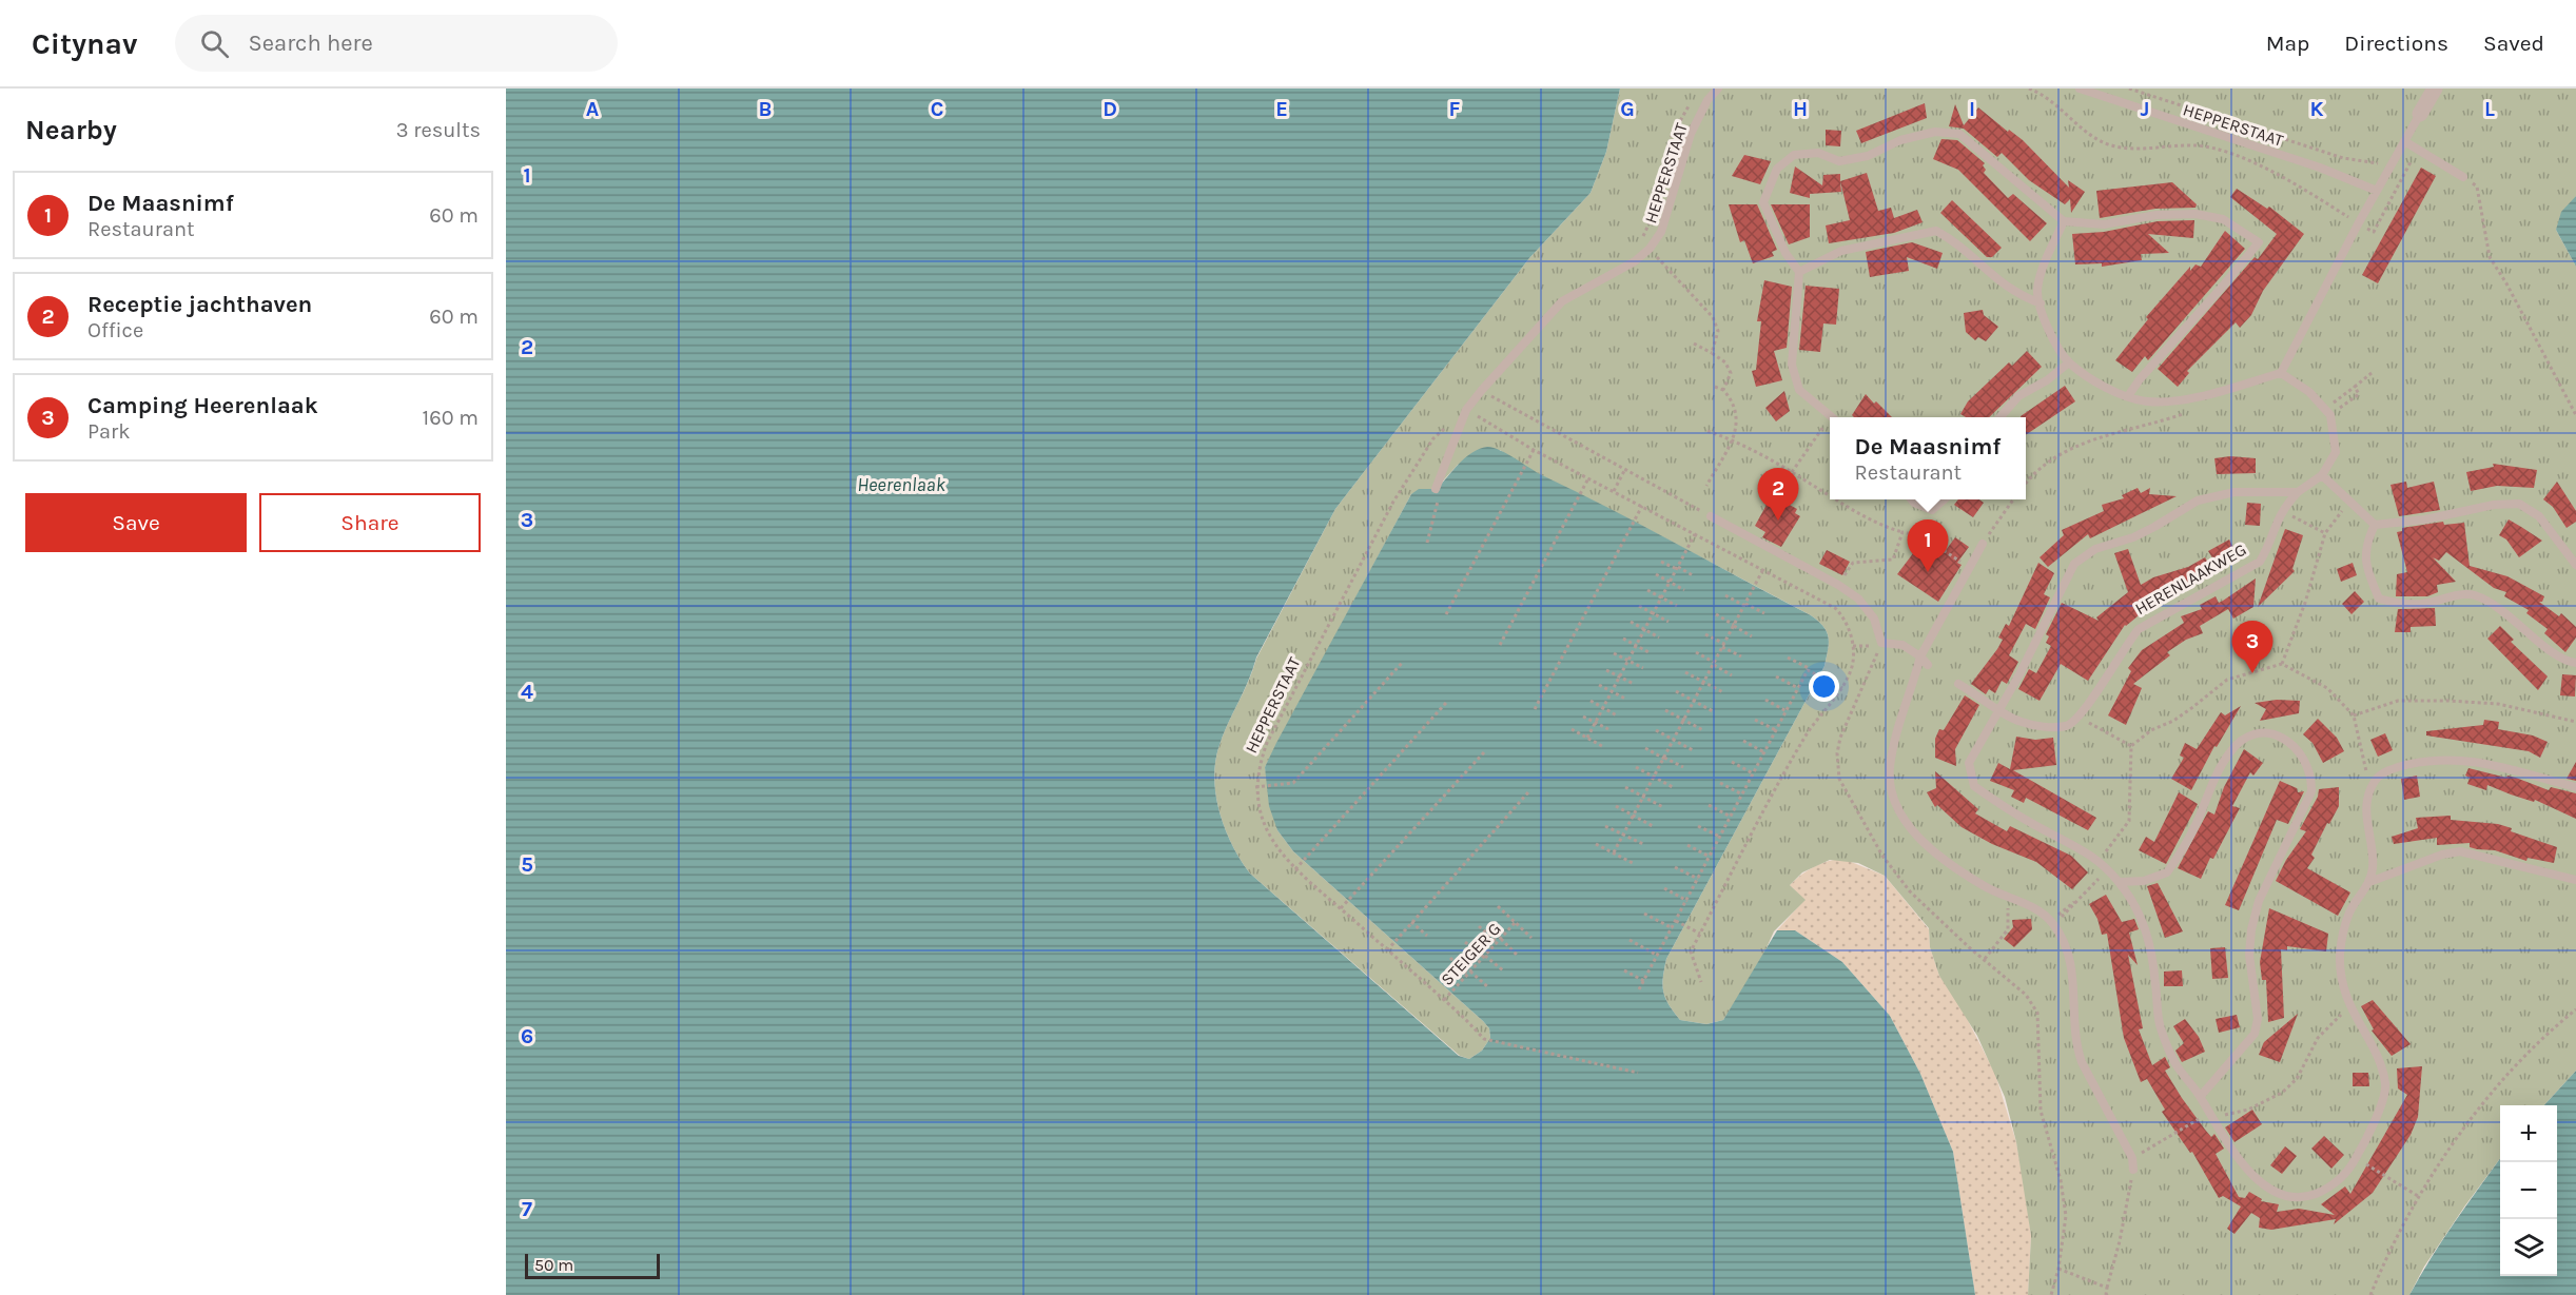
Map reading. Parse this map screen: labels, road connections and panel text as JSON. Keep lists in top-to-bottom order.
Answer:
{
  "streets": {
    "lane": ["HEPPERSTAAT", "HERENLAAKWEG"],
    "path": ["STEIGER G"]
  },
  "crossings": [
    ["HEPPERSTAAT", "STEIGER G"]
  ],
  "water": ["Heerenlaak"],
  "scale_bar": "50 m",
  "page": {
    "header": "Citynav",
    "search": "Search here",
    "nav": ["Map", "Directions", "Saved"],
    "heading": ["Nearby", "3 results"],
    "list": [
      {
        "mark": "1",
        "name": "De Maasnimf",
        "note": "Restaurant",
        "value": "60 m"
      },
      {
        "mark": "2",
        "name": "Receptie jachthaven",
        "note": "Office",
        "value": "60 m"
      },
      {
        "mark": "3",
        "name": "Camping Heerenlaak",
        "note": "Park",
        "value": "160 m"
      }
    ],
    "popup": ["De Maasnimf", "Restaurant"],
    "pins": ["2", "1", "3"],
    "buttons": ["Save", "Share"],
    "map_buttons": ["+", "−"],
    "scale": "50 m"
  },
  "grid": {
    "columns": [
      "A",
      "B",
      "C",
      "D",
      "E",
      "F",
      "G",
      "H",
      "I",
      "J",
      "K",
      "L"
    ],
    "rows": [
      "1",
      "2",
      "3",
      "4",
      "5",
      "6",
      "7"
    ]
  }
}
